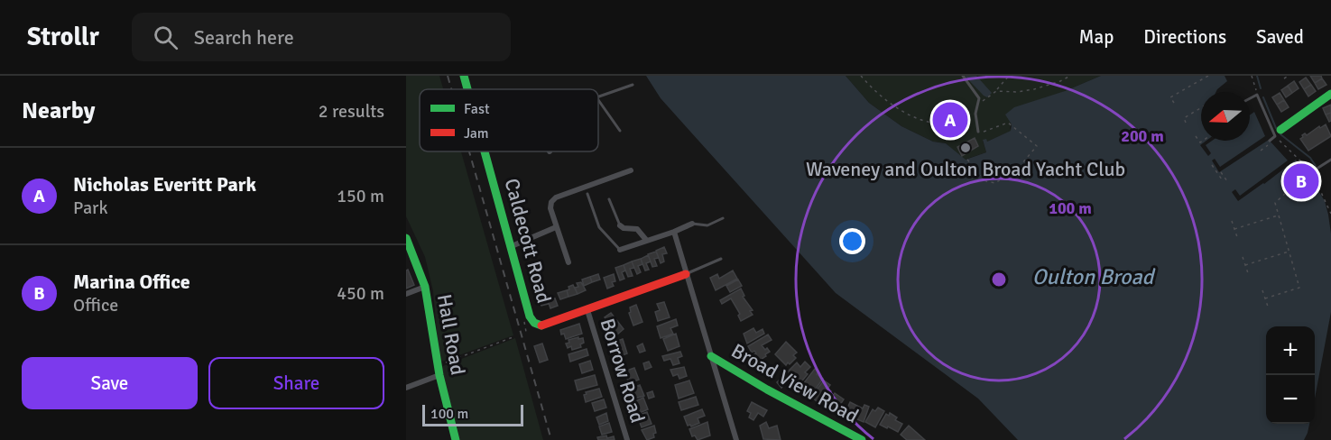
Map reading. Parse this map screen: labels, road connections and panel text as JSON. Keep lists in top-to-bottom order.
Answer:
{
  "streets": {
    "street": [
      "Caldecott Road",
      "Hall Road",
      "Borrow Road",
      "Broad View Road"
    ]
  },
  "crossings": [
    ["Caldecott Road", "Borrow Road"]
  ],
  "water": ["Oulton Broad"],
  "places": ["Waveney and Oulton Broad Yacht Club"],
  "legend": ["Fast", "Jam"],
  "scale_bar": "100 m",
  "north": "left",
  "page": {
    "header": "Strollr",
    "search": "Search here",
    "nav": ["Map", "Directions", "Saved"],
    "heading": ["Nearby", "2 results"],
    "pins": ["A", "B"],
    "list": [
      {
        "mark": "A",
        "name": "Nicholas Everitt Park",
        "note": "Park",
        "value": "150 m"
      },
      {
        "mark": "B",
        "name": "Marina Office",
        "note": "Office",
        "value": "450 m"
      }
    ],
    "map_buttons": ["+", "−"],
    "buttons": ["Save", "Share"],
    "scale": "100 m"
  },
  "rings": ["200 m", "100 m"]
}
